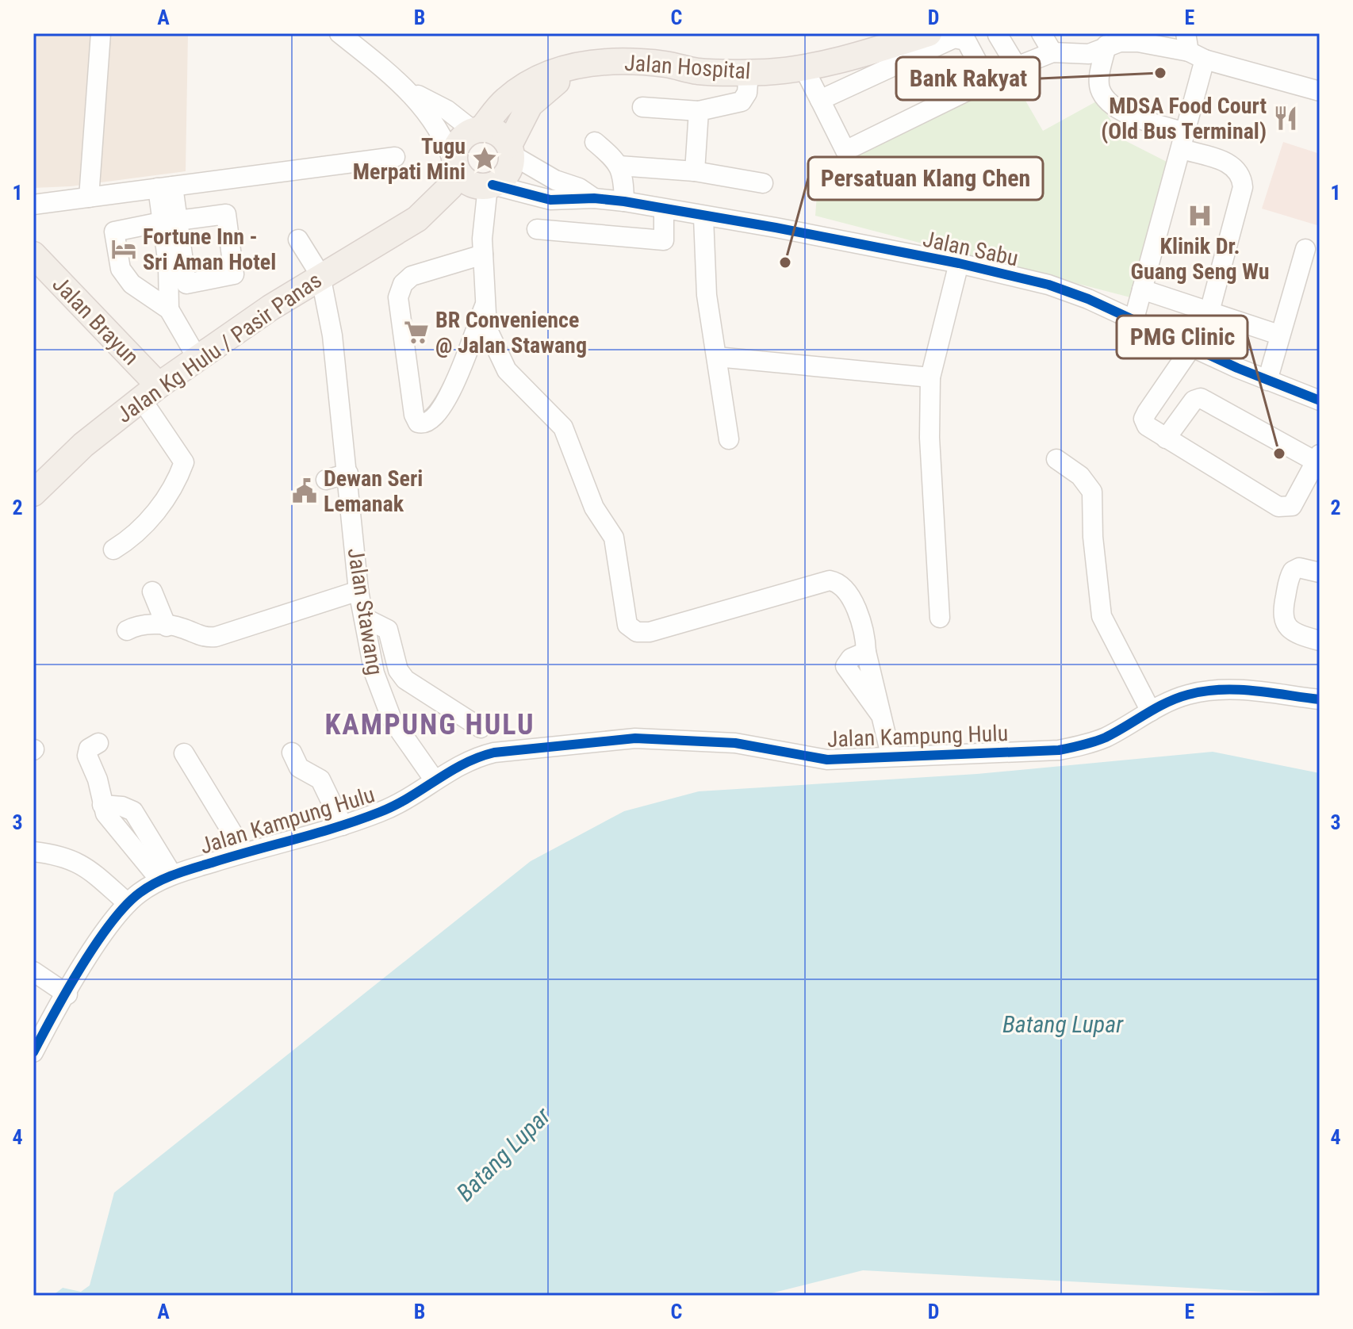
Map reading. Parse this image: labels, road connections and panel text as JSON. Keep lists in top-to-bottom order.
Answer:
{
  "streets": {
    "main road": ["Jalan Hospital", "Jalan Brayun", "Jalan Kg Hulu / Pasir Panas"],
    "street": ["Jalan Sabu", "Jalan Stawang", "Jalan Kampung Hulu"]
  },
  "crossings": [
    ["Jalan Brayun", "Jalan Kg Hulu / Pasir Panas"],
    ["Jalan Kg Hulu / Pasir Panas", "Jalan Stawang"],
    ["Jalan Stawang", "Jalan Kampung Hulu"]
  ],
  "districts": ["KAMPUNG HULU"],
  "water": ["Batang Lupar"],
  "places": {
    "other": ["Bank Rakyat", "Persatuan Klang Chen", "PMG Clinic"],
    "restaurant": ["MDSA Food Court (Old Bus Terminal)"],
    "place": ["Tugu Merpati Mini"],
    "hospital": ["Klinik Dr. Guang Seng Wu"],
    "hotel": ["Fortune Inn - Sri Aman Hotel"],
    "supermarket": ["BR Convenience @ Jalan Stawang"],
    "public building": ["Dewan Seri Lemanak"]
  },
  "grid": {
    "columns": [
      "A",
      "B",
      "C",
      "D",
      "E"
    ],
    "rows": [
      "1",
      "2",
      "3",
      "4"
    ]
  }
}
